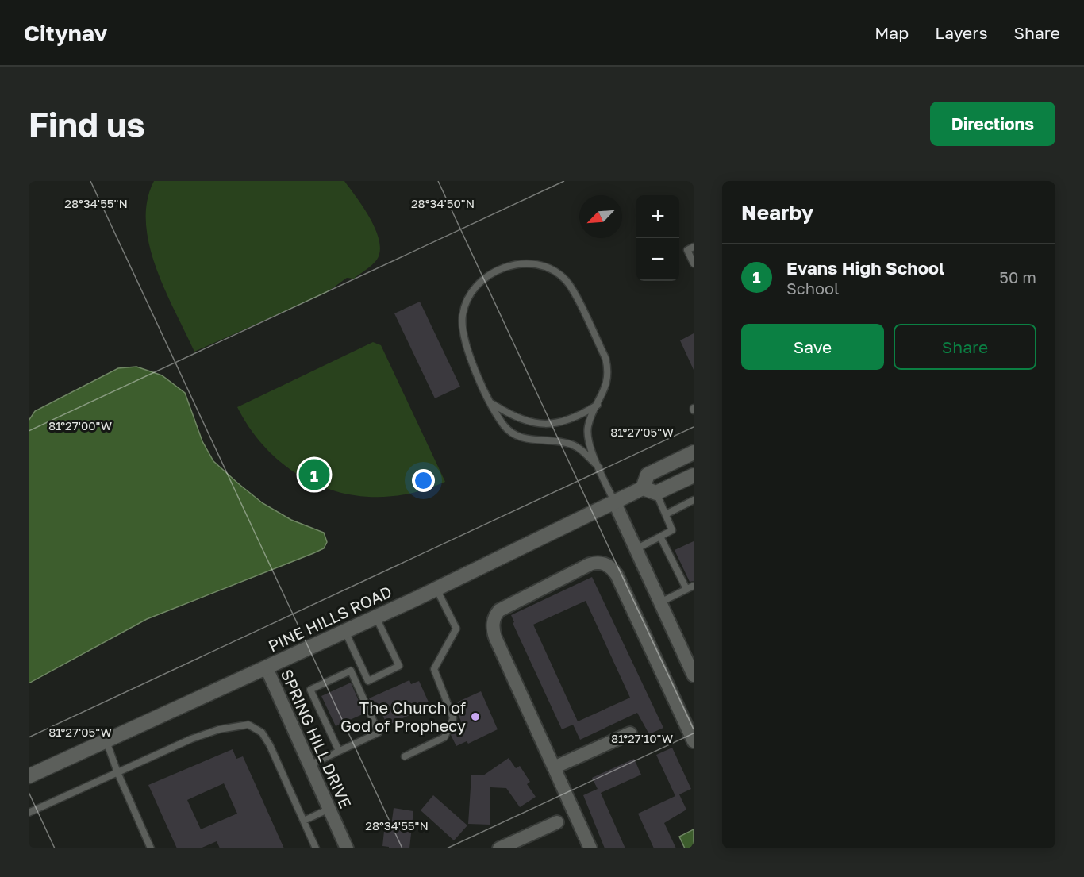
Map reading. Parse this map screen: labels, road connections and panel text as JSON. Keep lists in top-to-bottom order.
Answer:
{
  "streets": {
    "main road": ["PINE HILLS ROAD"],
    "street": ["SPRING HILL DRIVE"]
  },
  "crossings": [
    ["PINE HILLS ROAD", "SPRING HILL DRIVE"]
  ],
  "places": ["The Church of God of Prophecy"],
  "north": "bottom left",
  "page": {
    "header": "Citynav",
    "nav": ["Map", "Layers", "Share"],
    "buttons": [
      "Directions",
      ["Save", "Share"]
    ],
    "title": "Find us",
    "heading": "Nearby",
    "map_buttons": ["+", "−"],
    "list": [
      {
        "mark": "1",
        "name": "Evans High School",
        "note": "School",
        "value": "50 m"
      }
    ],
    "pins": "1"
  },
  "coordinates": [
    "28°34'50\"N",
    "28°34'55\"N",
    "81°27'00\"W",
    "81°27'05\"W",
    "81°27'10\"W"
  ]
}
